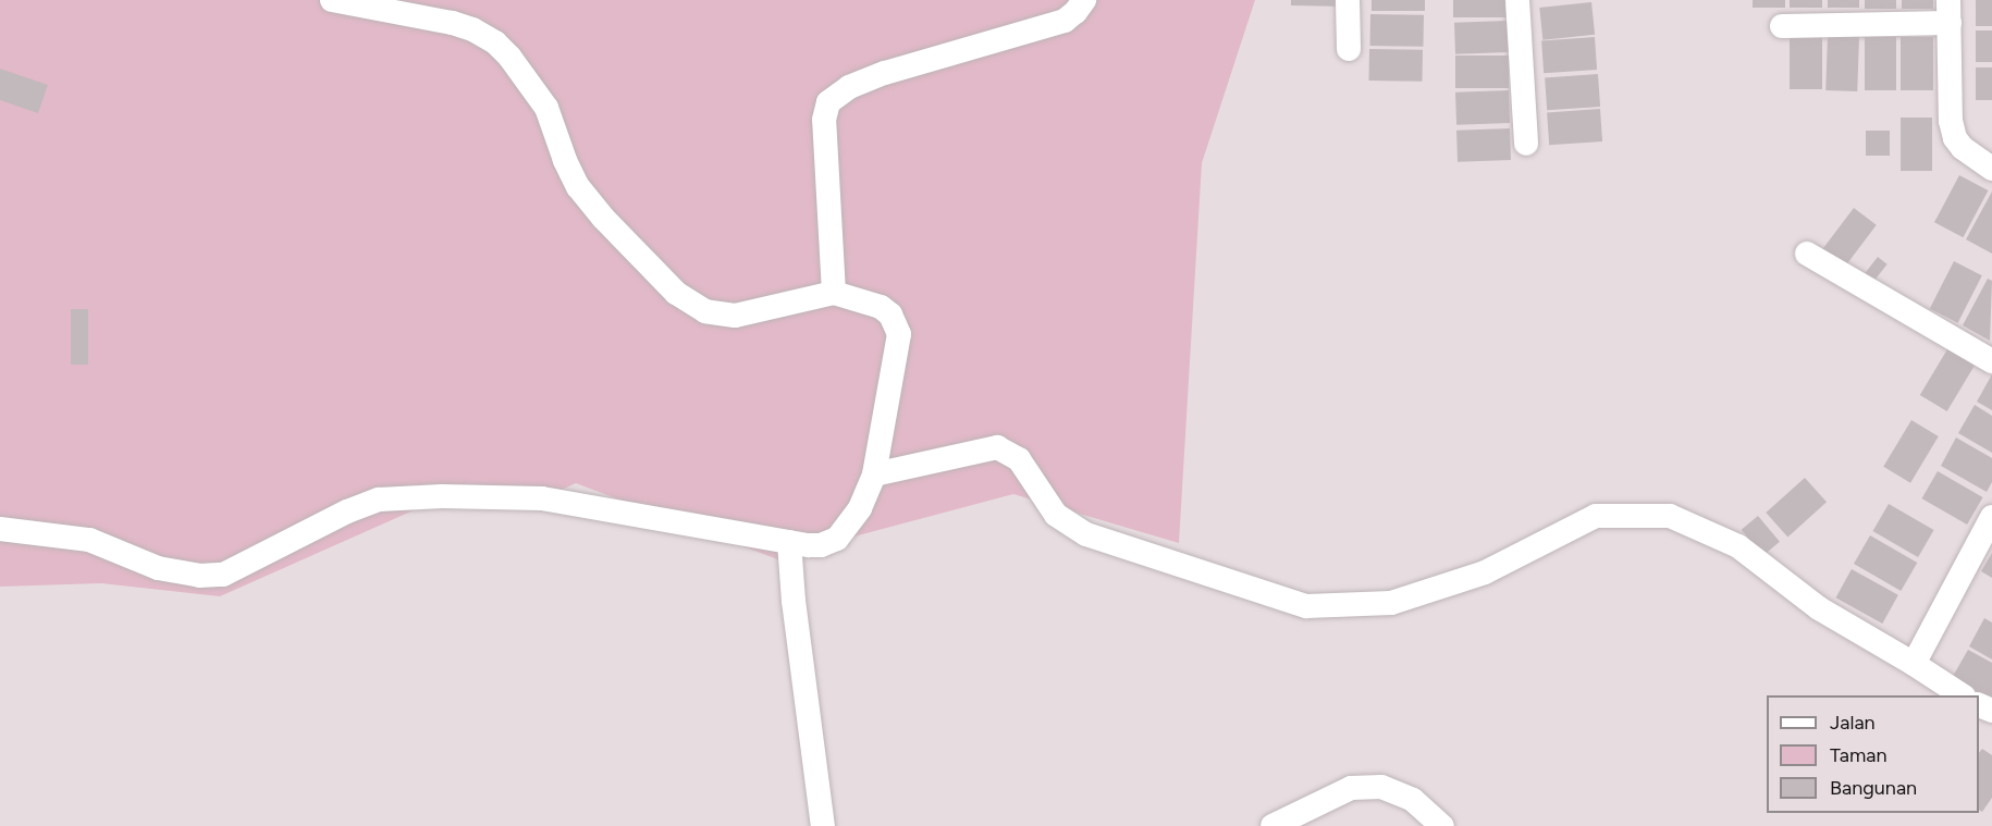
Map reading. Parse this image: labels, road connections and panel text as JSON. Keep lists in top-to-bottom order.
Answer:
{
  "legend": ["Jalan", "Taman", "Bangunan"]
}
